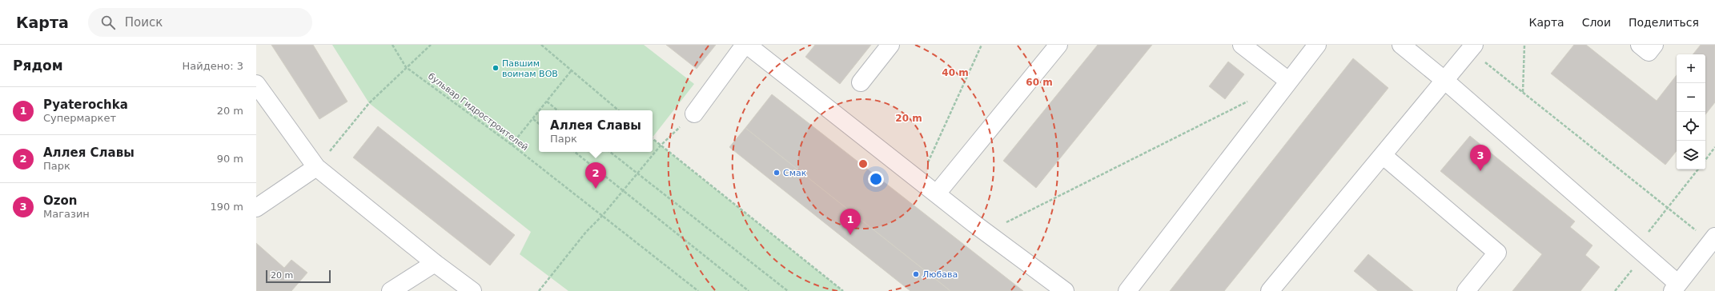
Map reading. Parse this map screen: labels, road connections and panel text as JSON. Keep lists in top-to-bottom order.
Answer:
{
  "streets": {
    "path": ["бульвар Гидростроителей"]
  },
  "places": ["Павшим воинам ВОВ", "Смак", "Любава"],
  "scale_bar": "20 m",
  "page": {
    "header": "Карта",
    "search": "Поиск",
    "nav": ["Карта", "Слои", "Поделиться"],
    "heading": ["Рядом", "Найдено: 3"],
    "map_buttons": ["+", "−"],
    "list": [
      {
        "mark": "1",
        "name": "Pyaterochka",
        "note": "Супермаркет",
        "value": "20 m"
      },
      {
        "mark": "2",
        "name": "Аллея Славы",
        "note": "Парк",
        "value": "90 m"
      },
      {
        "mark": "3",
        "name": "Ozon",
        "note": "Магазин",
        "value": "190 m"
      }
    ],
    "popup": ["Аллея Славы", "Парк"],
    "pins": ["3", "2", "1"],
    "scale": "20 m"
  },
  "rings": ["40 m", "60 m", "20 m"]
}
